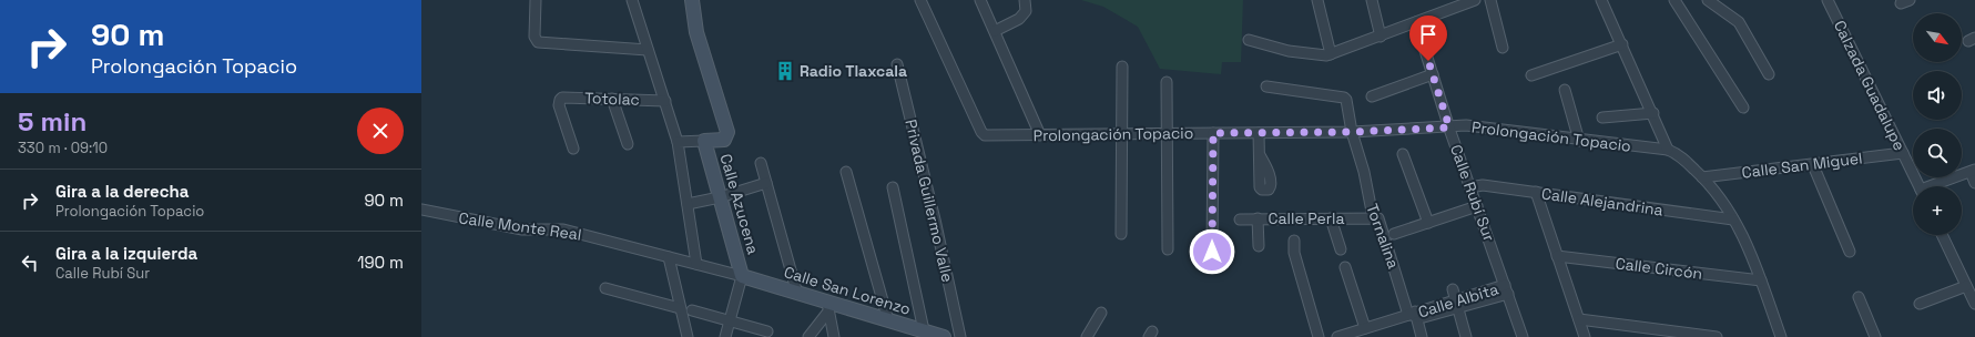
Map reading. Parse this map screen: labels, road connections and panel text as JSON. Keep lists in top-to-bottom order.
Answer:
{
  "streets": {
    "street": [
      "Calzada Guadalupe",
      "Totolac",
      "Prolongación Topacio",
      "Calle San Miguel",
      "Calle Rubí Sur",
      "Privada Guillermo Valle",
      "Calle Alejandrina",
      "Calle Azucena",
      "Calle Perla",
      "Calle Monte Real",
      "Tornalina",
      "Calle Circón",
      "Calle San Lorenzo",
      "Calle Albita"
    ]
  },
  "crossings": [
    ["Calzada Guadalupe", "Calle San Miguel"],
    ["Prolongación Topacio", "Calle San Miguel"],
    ["Prolongación Topacio", "Calle Rubí Sur"],
    ["Prolongación Topacio", "Calle Alejandrina"],
    ["Prolongación Topacio", "Tornalina"],
    ["Prolongación Topacio", "Calle Circón"],
    ["Calle Rubí Sur", "Calle Alejandrina"],
    ["Calle Rubí Sur", "Calle Albita"],
    ["Calle Azucena", "Calle Monte Real"],
    ["Calle Azucena", "Calle San Lorenzo"],
    ["Calle Perla", "Tornalina"],
    ["Calle Monte Real", "Calle San Lorenzo"],
    ["Tornalina", "Calle Albita"]
  ],
  "places": {
    "building": ["Radio Tlaxcala"]
  },
  "north": "bottom right",
  "page": {
    "turn": ["90 m", "Prolongación Topacio"],
    "map_buttons": "+",
    "heading": ["5 min", "330 m · 09:10"],
    "list": [
      {
        "name": "Gira a la derecha",
        "note": "Prolongación Topacio",
        "value": "90 m"
      },
      {
        "name": "Gira a la izquierda",
        "note": "Calle Rubí Sur",
        "value": "190 m"
      }
    ]
  }
}
